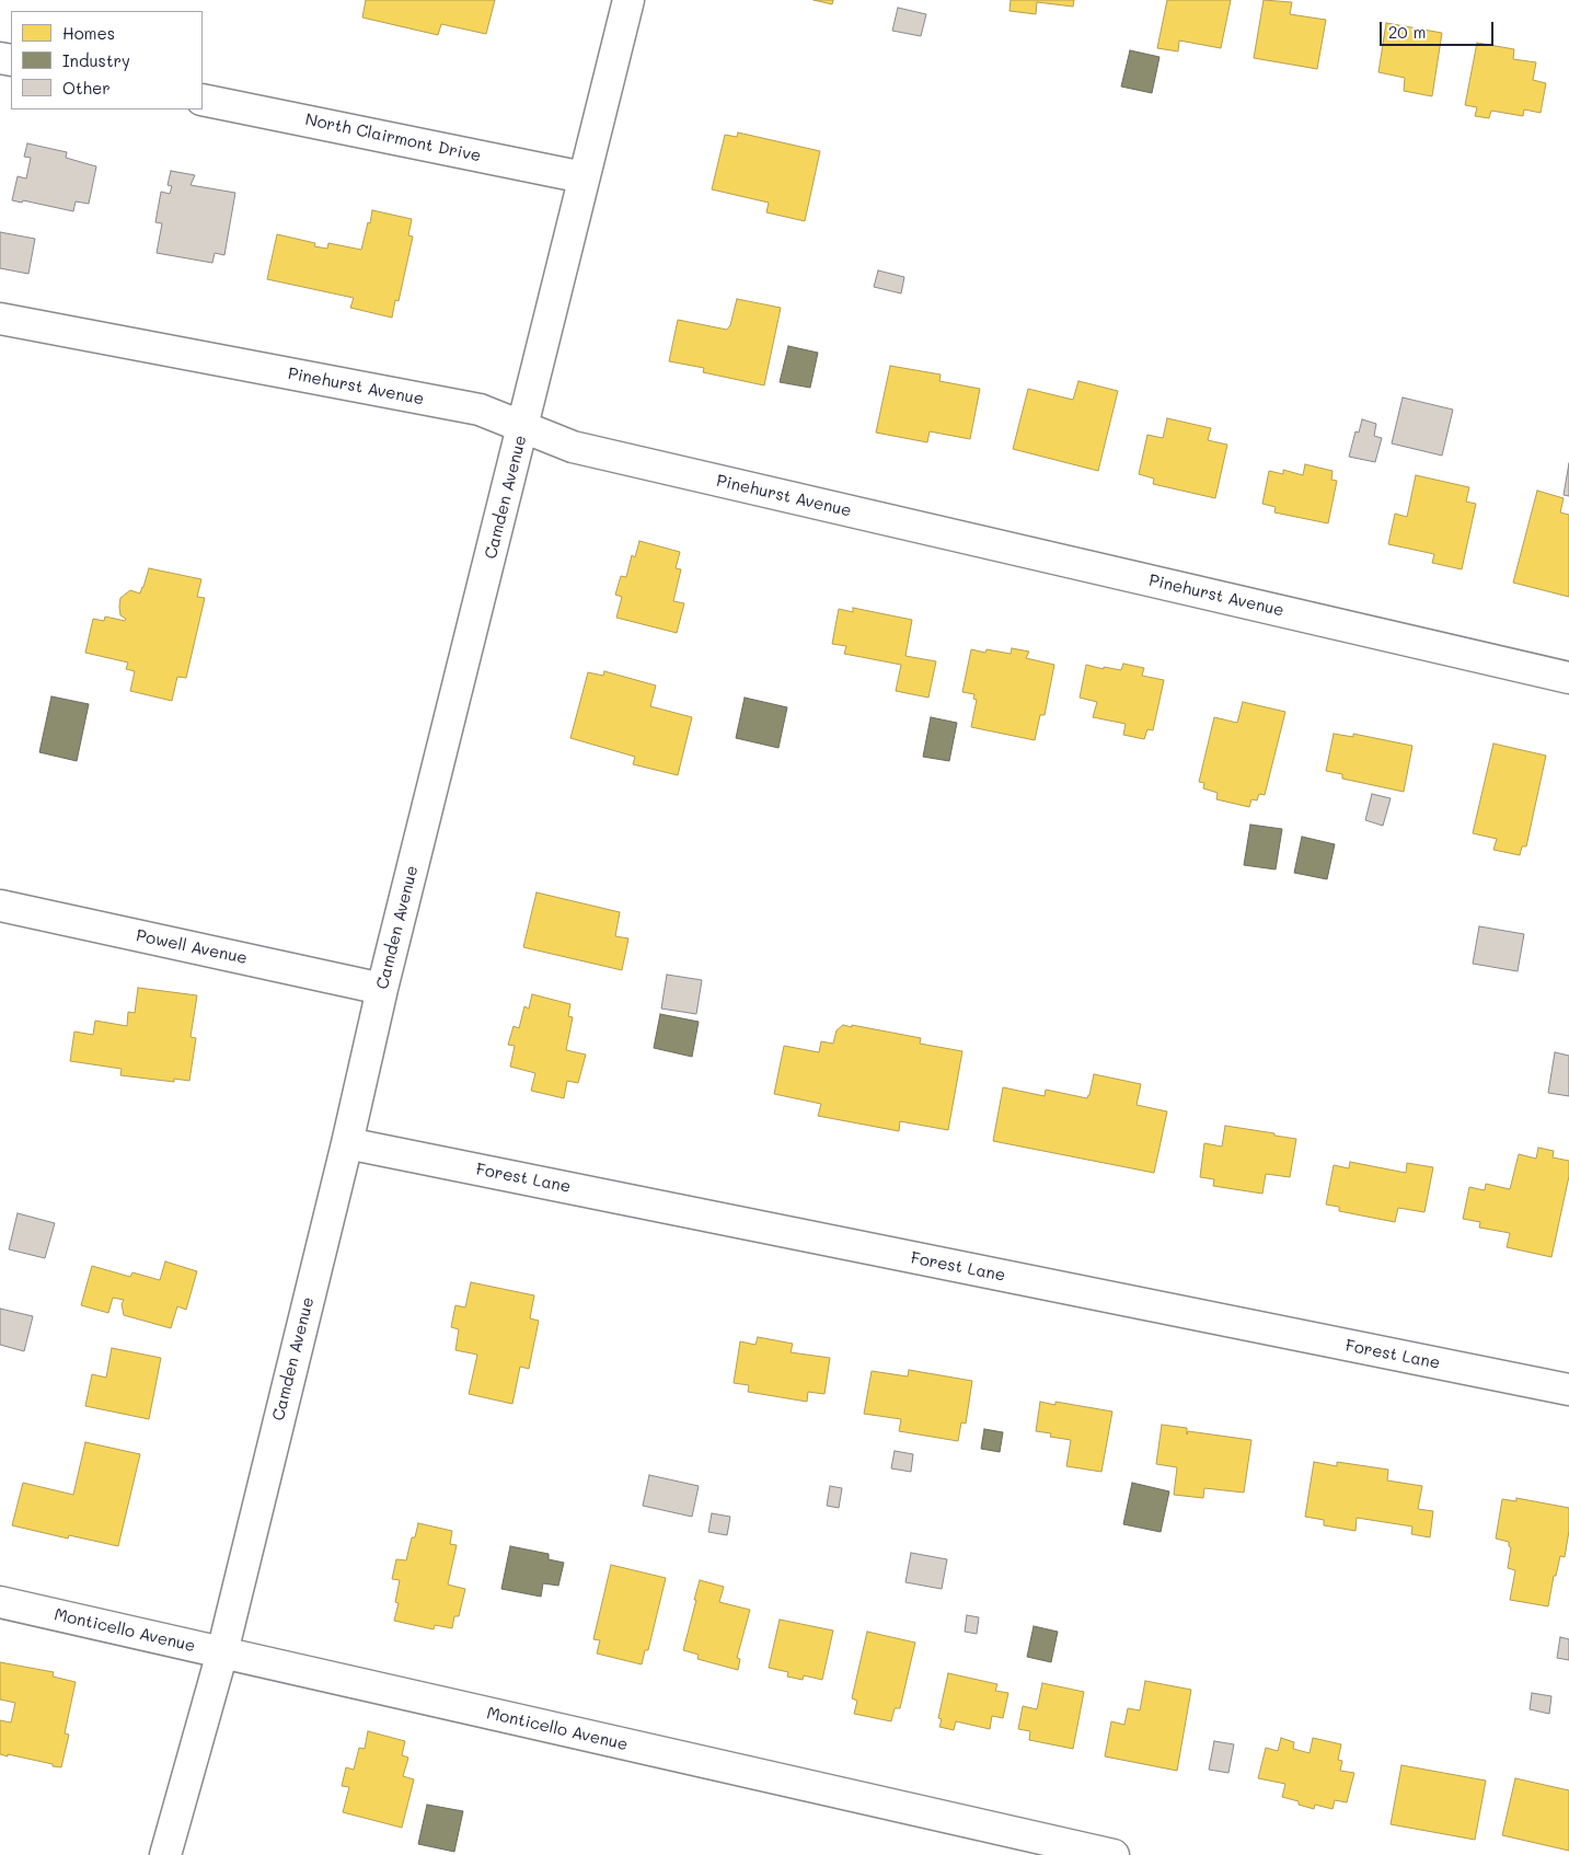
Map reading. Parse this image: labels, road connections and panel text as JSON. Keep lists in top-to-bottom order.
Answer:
{
  "streets": {
    "street": [
      "North Clairmont Drive",
      "Pinehurst Avenue",
      "Camden Avenue",
      "Powell Avenue",
      "Forest Lane",
      "Monticello Avenue"
    ]
  },
  "crossings": [
    ["North Clairmont Drive", "Camden Avenue"],
    ["Pinehurst Avenue", "Camden Avenue"],
    ["Camden Avenue", "Powell Avenue"],
    ["Camden Avenue", "Forest Lane"],
    ["Camden Avenue", "Monticello Avenue"]
  ],
  "legend": ["Homes", "Industry", "Other"],
  "scale_bar": "20 m"
}
